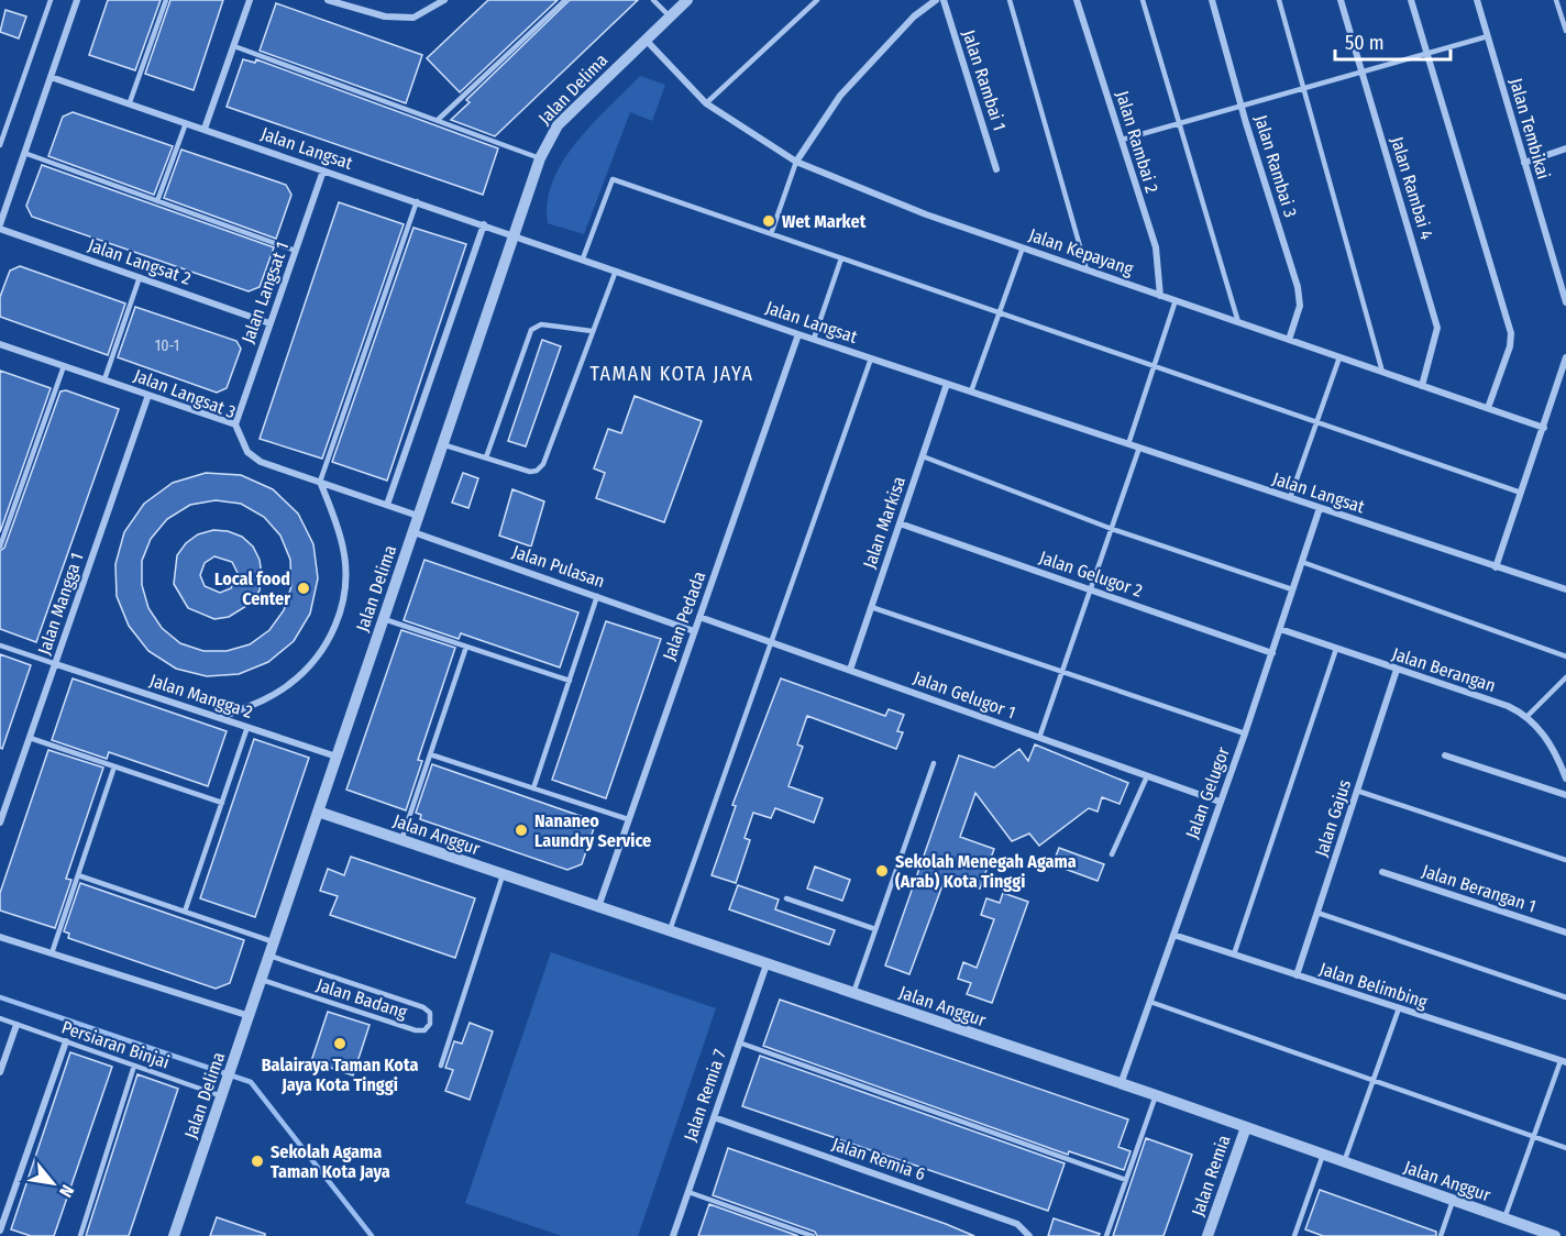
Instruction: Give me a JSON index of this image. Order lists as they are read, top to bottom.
{
  "streets": {
    "street": [
      "Jalan Rambai 1",
      "Jalan Delima",
      "Jalan Tembikai",
      "Jalan Rambai 2",
      "Jalan Langsat",
      "Jalan Rambai 3",
      "Jalan Rambai 4",
      "Jalan Kepayang",
      "Jalan Langsat 2",
      "Jalan Langsat 1",
      "Jalan Langsat 3",
      "Jalan Markisa",
      "Jalan Pulasan",
      "Jalan Gelugor 2",
      "Jalan Mangga 1",
      "Jalan Pedada",
      "Jalan Berangan",
      "Jalan Gelugor 1",
      "Jalan Mangga 2",
      "Jalan Gelugor",
      "Jalan Gajus",
      "Jalan Anggur",
      "Jalan Berangan 1",
      "Jalan Belimbing",
      "Jalan Remia 7",
      "Jalan Remia 6",
      "Jalan Remia"
    ],
    "lane": ["Jalan Badang", "Persiaran Binjai"]
  },
  "crossings": [
    ["Jalan Delima", "Jalan Langsat"],
    ["Jalan Delima", "Jalan Kepayang"],
    ["Jalan Delima", "Jalan Langsat 3"],
    ["Jalan Delima", "Jalan Pulasan"],
    ["Jalan Delima", "Jalan Mangga 2"],
    ["Jalan Delima", "Jalan Anggur"],
    ["Jalan Delima", "Jalan Badang"],
    ["Jalan Delima", "Persiaran Binjai"],
    ["Jalan Rambai 2", "Jalan Kepayang"],
    ["Jalan Langsat", "Jalan Langsat 1"],
    ["Jalan Langsat", "Jalan Markisa"],
    ["Jalan Langsat", "Jalan Pedada"],
    ["Jalan Langsat", "Jalan Gelugor"],
    ["Jalan Rambai 3", "Jalan Kepayang"],
    ["Jalan Rambai 4", "Jalan Kepayang"],
    ["Jalan Langsat 2", "Jalan Langsat 1"],
    ["Jalan Langsat 1", "Jalan Langsat 3"],
    ["Jalan Langsat 3", "Jalan Mangga 1"],
    ["Jalan Markisa", "Jalan Gelugor 2"],
    ["Jalan Markisa", "Jalan Gelugor 1"],
    ["Jalan Pulasan", "Jalan Pedada"],
    ["Jalan Gelugor 2", "Jalan Gelugor"],
    ["Jalan Mangga 1", "Jalan Mangga 2"],
    ["Jalan Pedada", "Jalan Gelugor 1"],
    ["Jalan Pedada", "Jalan Anggur"],
    ["Jalan Berangan", "Jalan Gelugor"],
    ["Jalan Berangan", "Jalan Gajus"],
    ["Jalan Gelugor 1", "Jalan Gelugor"],
    ["Jalan Gelugor", "Jalan Anggur"],
    ["Jalan Gelugor", "Jalan Belimbing"],
    ["Jalan Gajus", "Jalan Belimbing"],
    ["Jalan Anggur", "Jalan Remia 7"],
    ["Jalan Anggur", "Jalan Remia"],
    ["Jalan Remia 7", "Jalan Remia 6"]
  ],
  "districts": ["TAMAN KOTA JAYA"],
  "places": [
    "Wet Market",
    "Local food Center",
    "Nananeo Laundry Service",
    "Sekolah Menegah Agama (Arab) Kota Tinggi",
    "Balairaya Taman Kota Jaya Kota Tinggi",
    "Sekolah Agama Taman Kota Jaya"
  ],
  "house_numbers": ["10-1"],
  "scale_bar": "50 m",
  "north": "bottom right"
}
